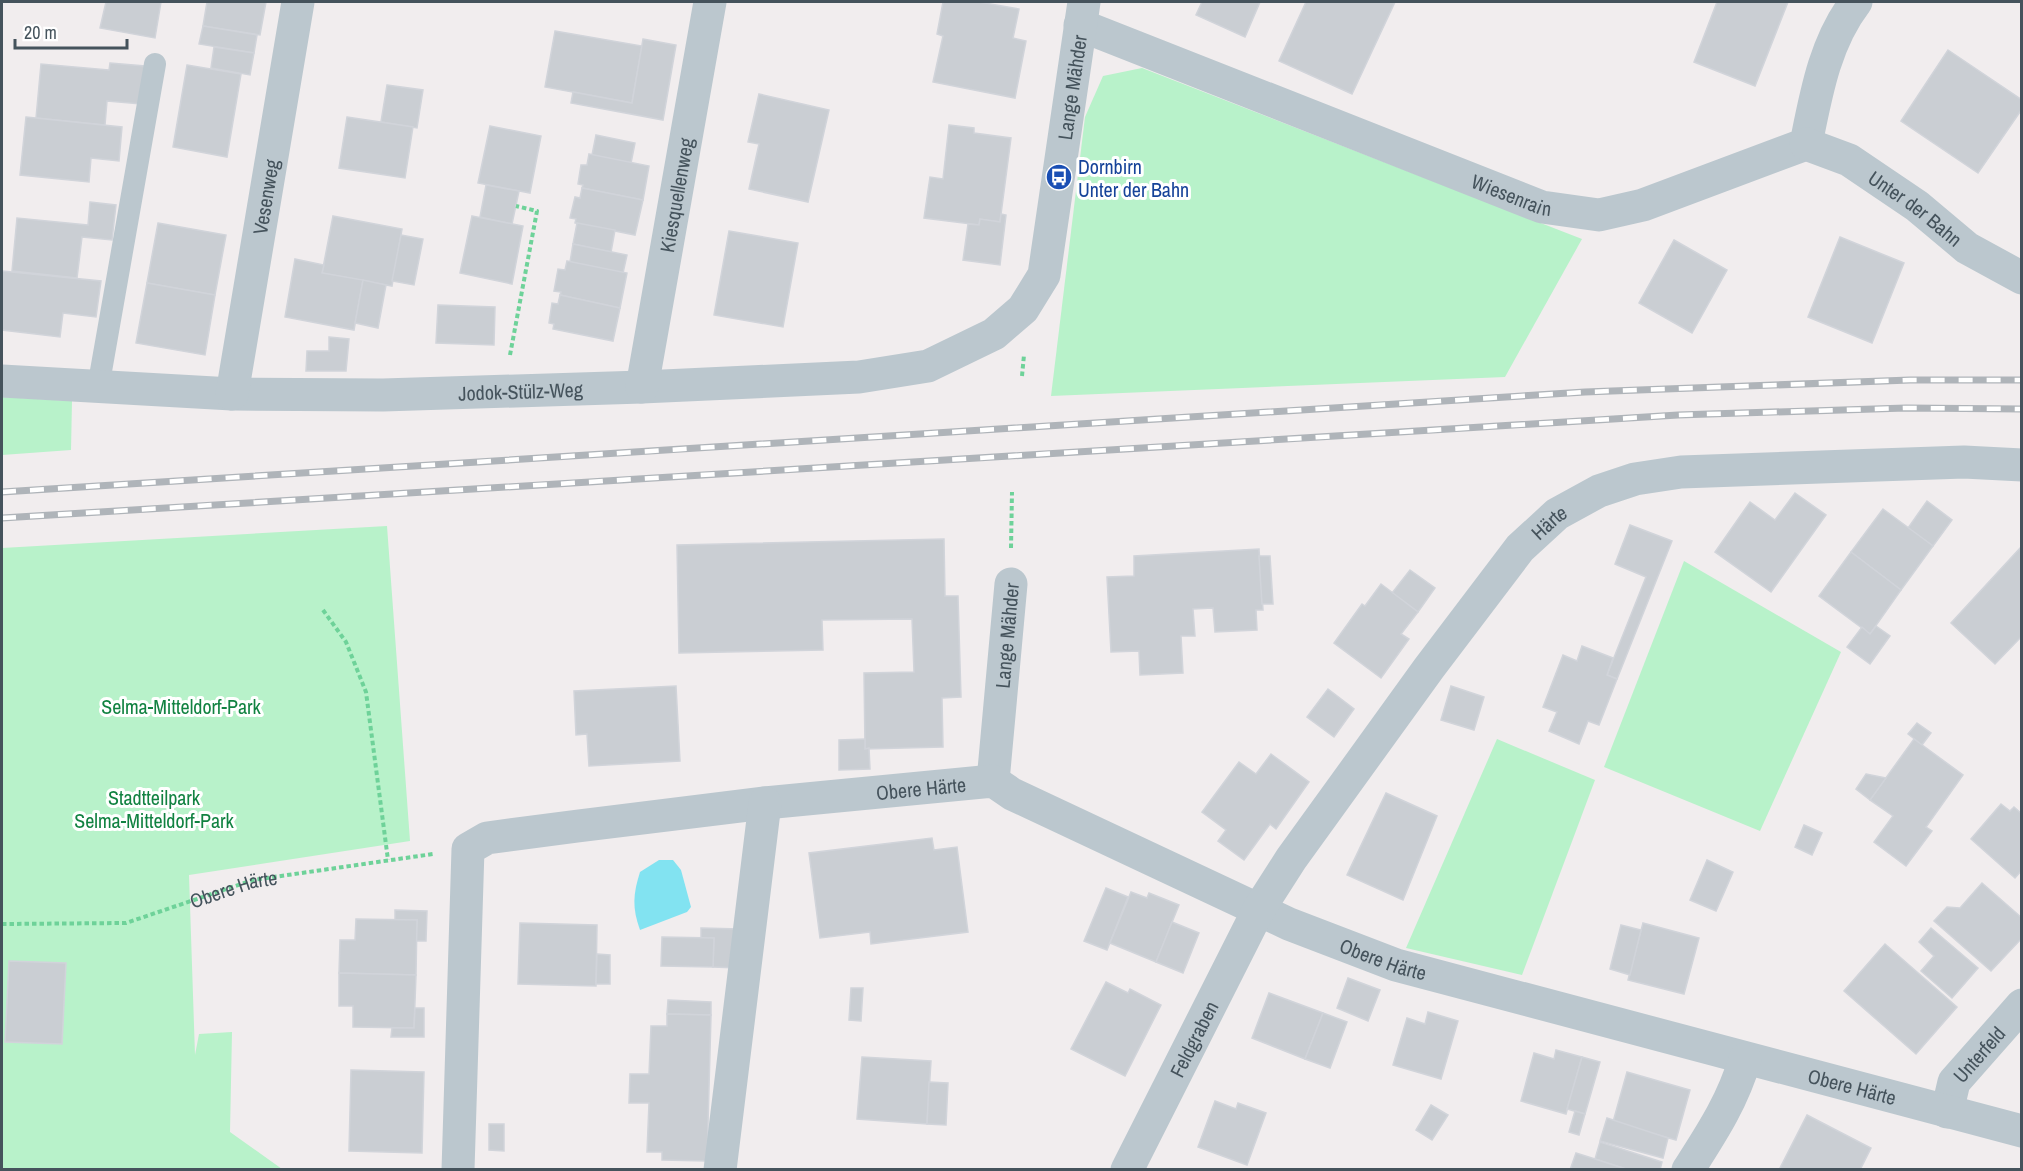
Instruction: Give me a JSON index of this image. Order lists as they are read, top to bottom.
{
  "streets": {
    "street": [
      "Lange Mähder",
      "Wiesenrain",
      "Kiesquellenweg",
      "Vesenweg",
      "Unter der Bahn",
      "Jodok-Stülz-Weg",
      "Härte",
      "Obere Härte",
      "Feldgraben",
      "Unterfeld"
    ]
  },
  "crossings": [
    ["Lange Mähder", "Wiesenrain"],
    ["Lange Mähder", "Jodok-Stülz-Weg"],
    ["Lange Mähder", "Obere Härte"],
    ["Wiesenrain", "Unter der Bahn"],
    ["Kiesquellenweg", "Jodok-Stülz-Weg"],
    ["Vesenweg", "Jodok-Stülz-Weg"],
    ["Härte", "Obere Härte"],
    ["Härte", "Feldgraben"],
    ["Obere Härte", "Feldgraben"],
    ["Obere Härte", "Unterfeld"]
  ],
  "parks": ["Selma-Mitteldorf-Park", "Stadtteilpark Selma-Mitteldorf-Park"],
  "places": {
    "bus stop": ["Dornbirn Unter der Bahn"]
  },
  "scale_bar": "20 m"
}
